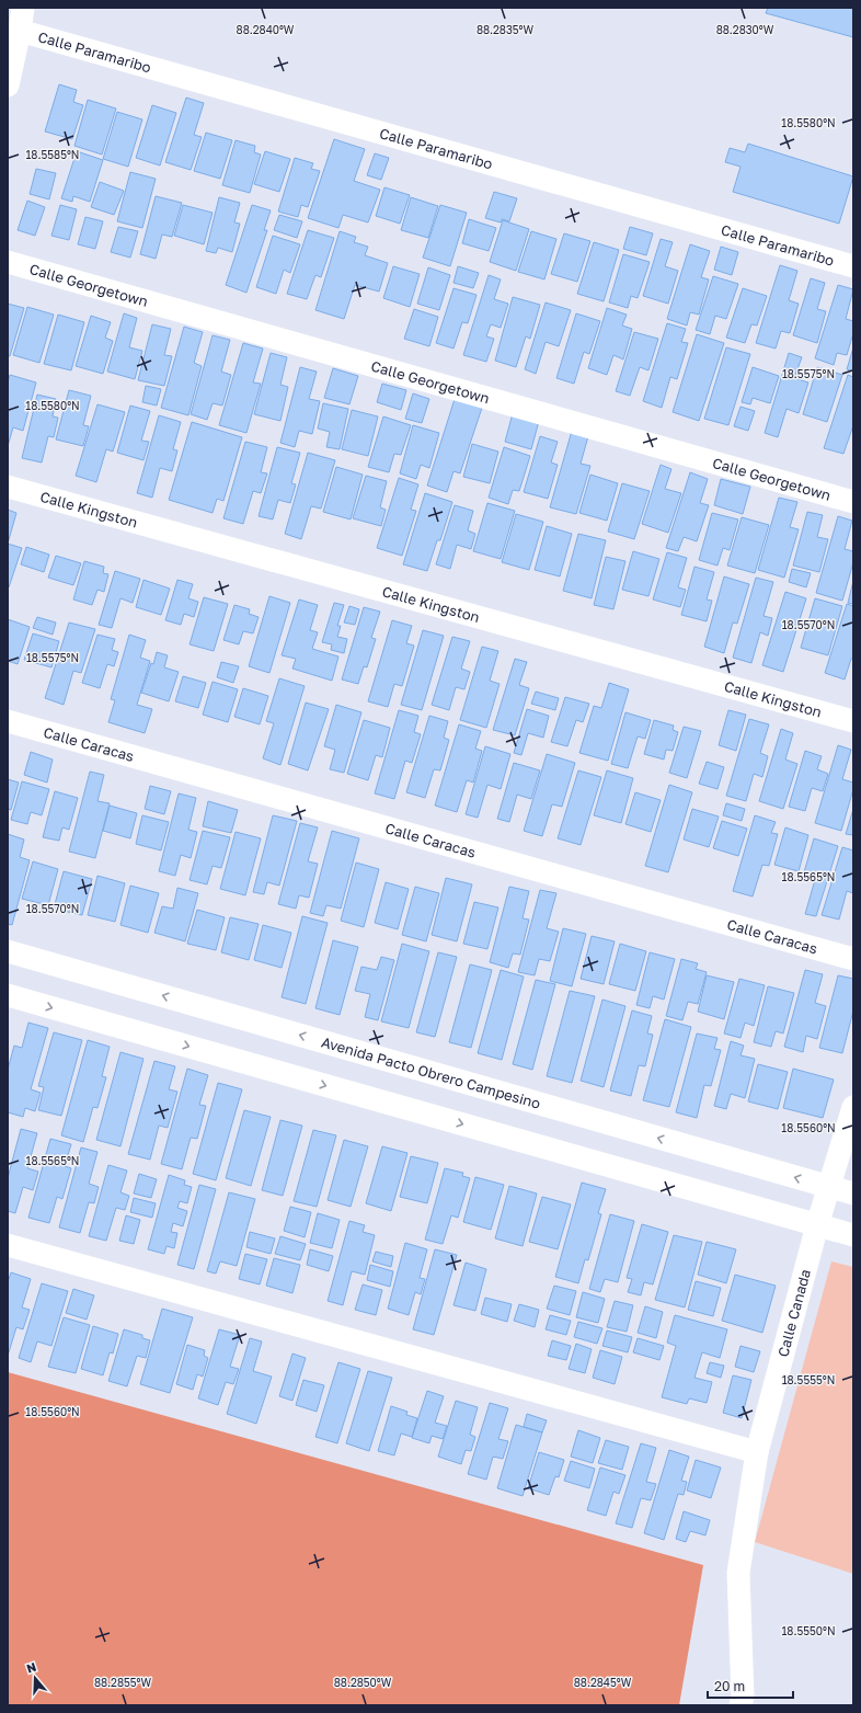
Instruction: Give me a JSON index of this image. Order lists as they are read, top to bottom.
{
  "streets": {
    "street": [
      "Calle Paramaribo",
      "Calle Georgetown",
      "Calle Kingston",
      "Calle Caracas",
      "Avenida Pacto Obrero Campesino",
      "Calle Canada"
    ]
  },
  "crossings": [
    ["Avenida Pacto Obrero Campesino", "Calle Canada"]
  ],
  "scale_bar": "20 m",
  "north": "top",
  "coordinates": [
    "88.2840°W",
    "88.2830°W",
    "88.2835°W",
    "18.5580°N",
    "18.5585°N",
    "18.5575°N",
    "18.5570°N",
    "18.5565°N",
    "18.5560°N",
    "18.5555°N",
    "18.5550°N",
    "88.2855°W",
    "88.2850°W",
    "88.2845°W"
  ]
}
